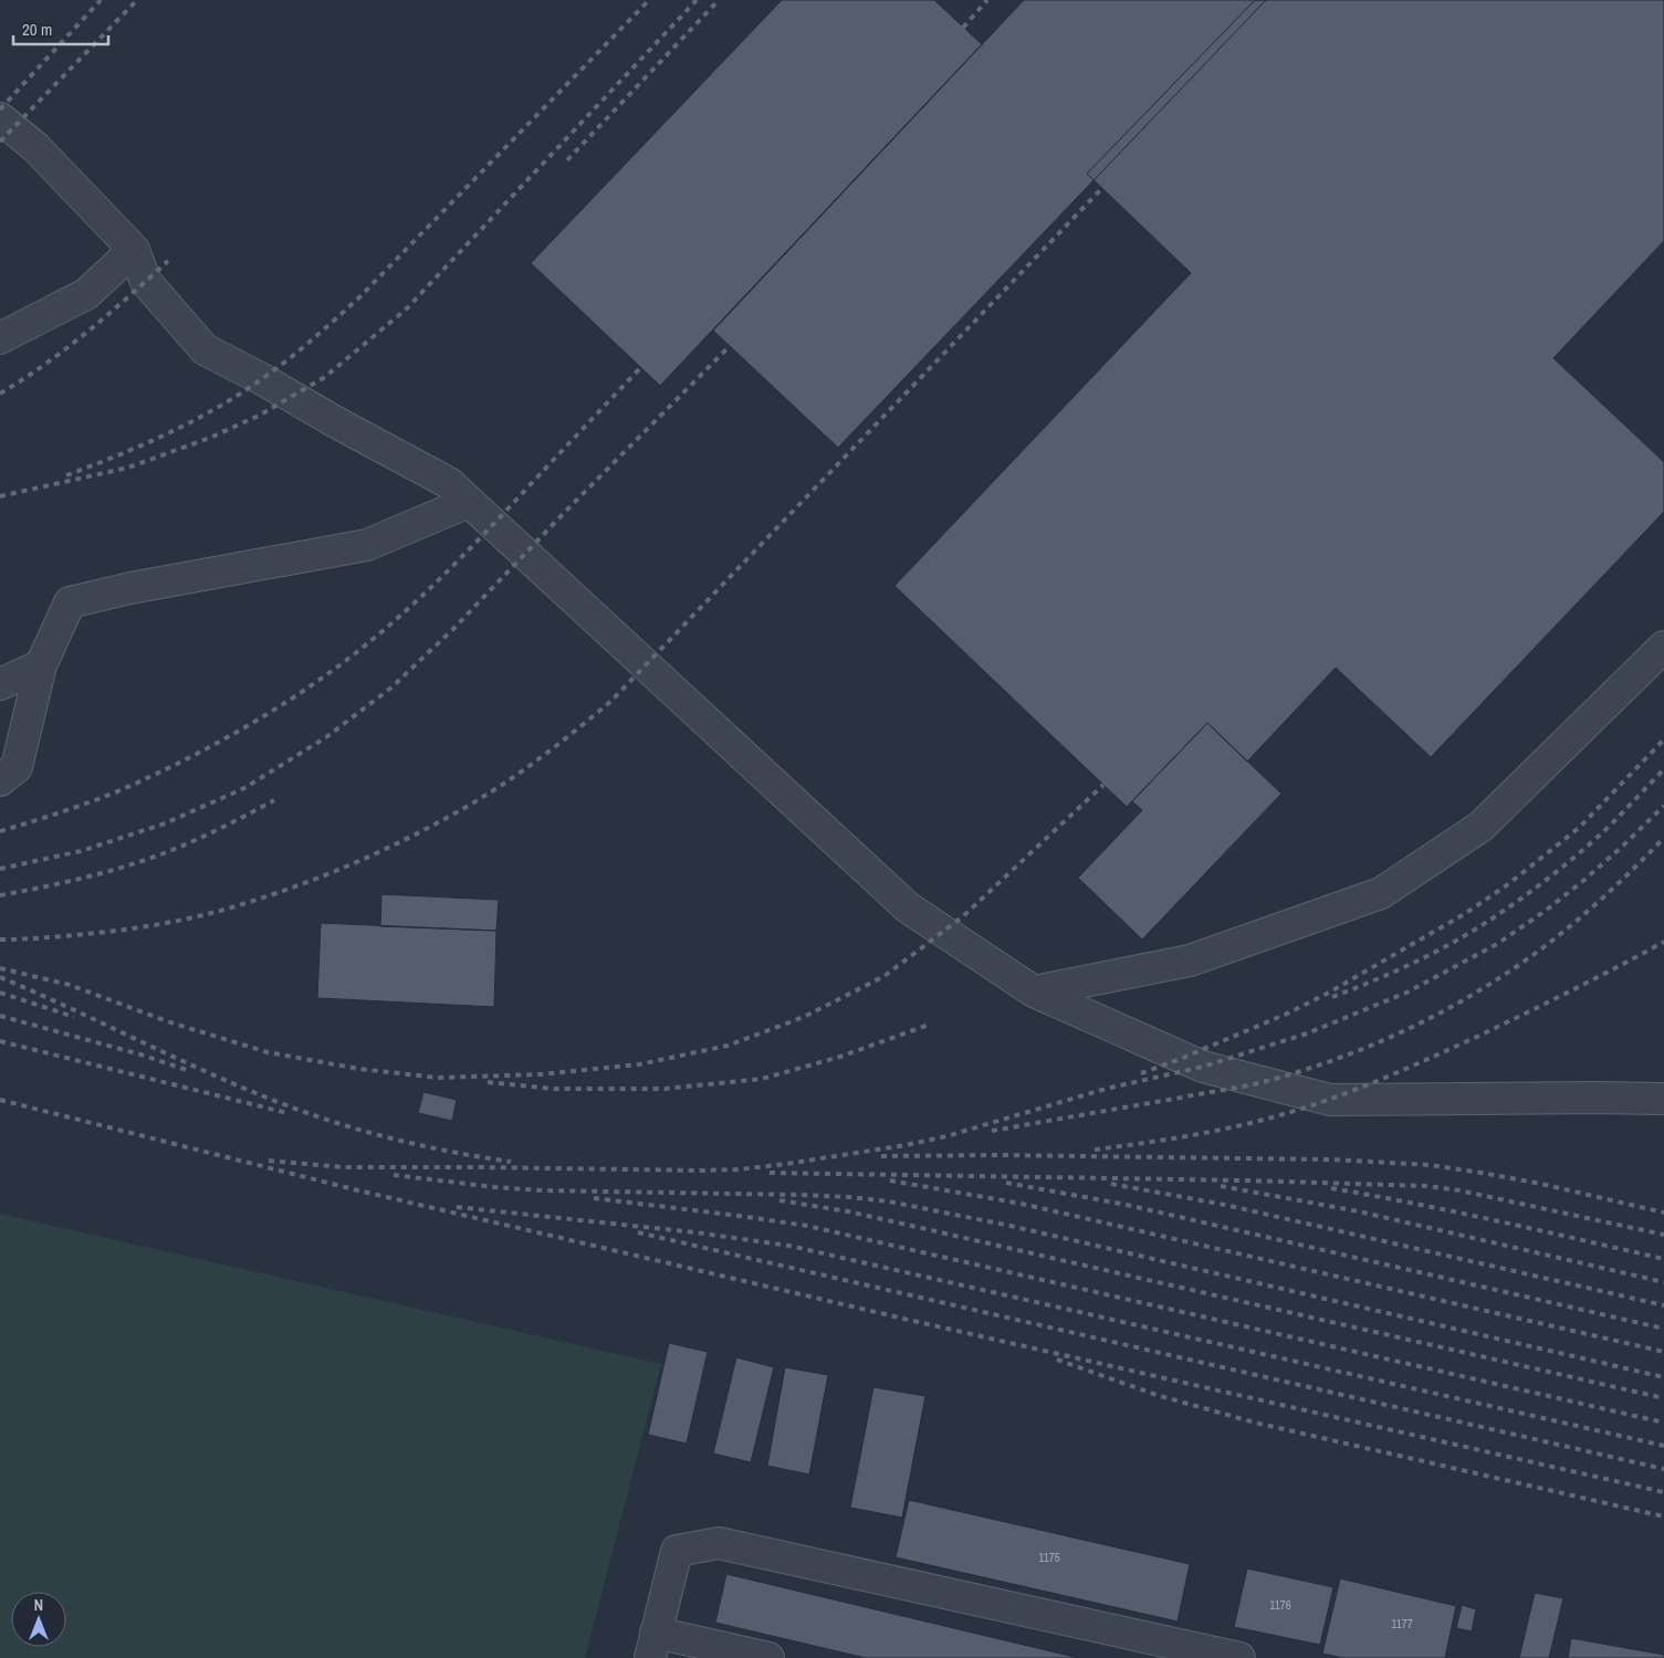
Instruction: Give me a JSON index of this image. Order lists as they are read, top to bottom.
{
  "house_numbers": ["1175", "1176", "1177"],
  "scale_bar": "20 m",
  "north": "top"
}
